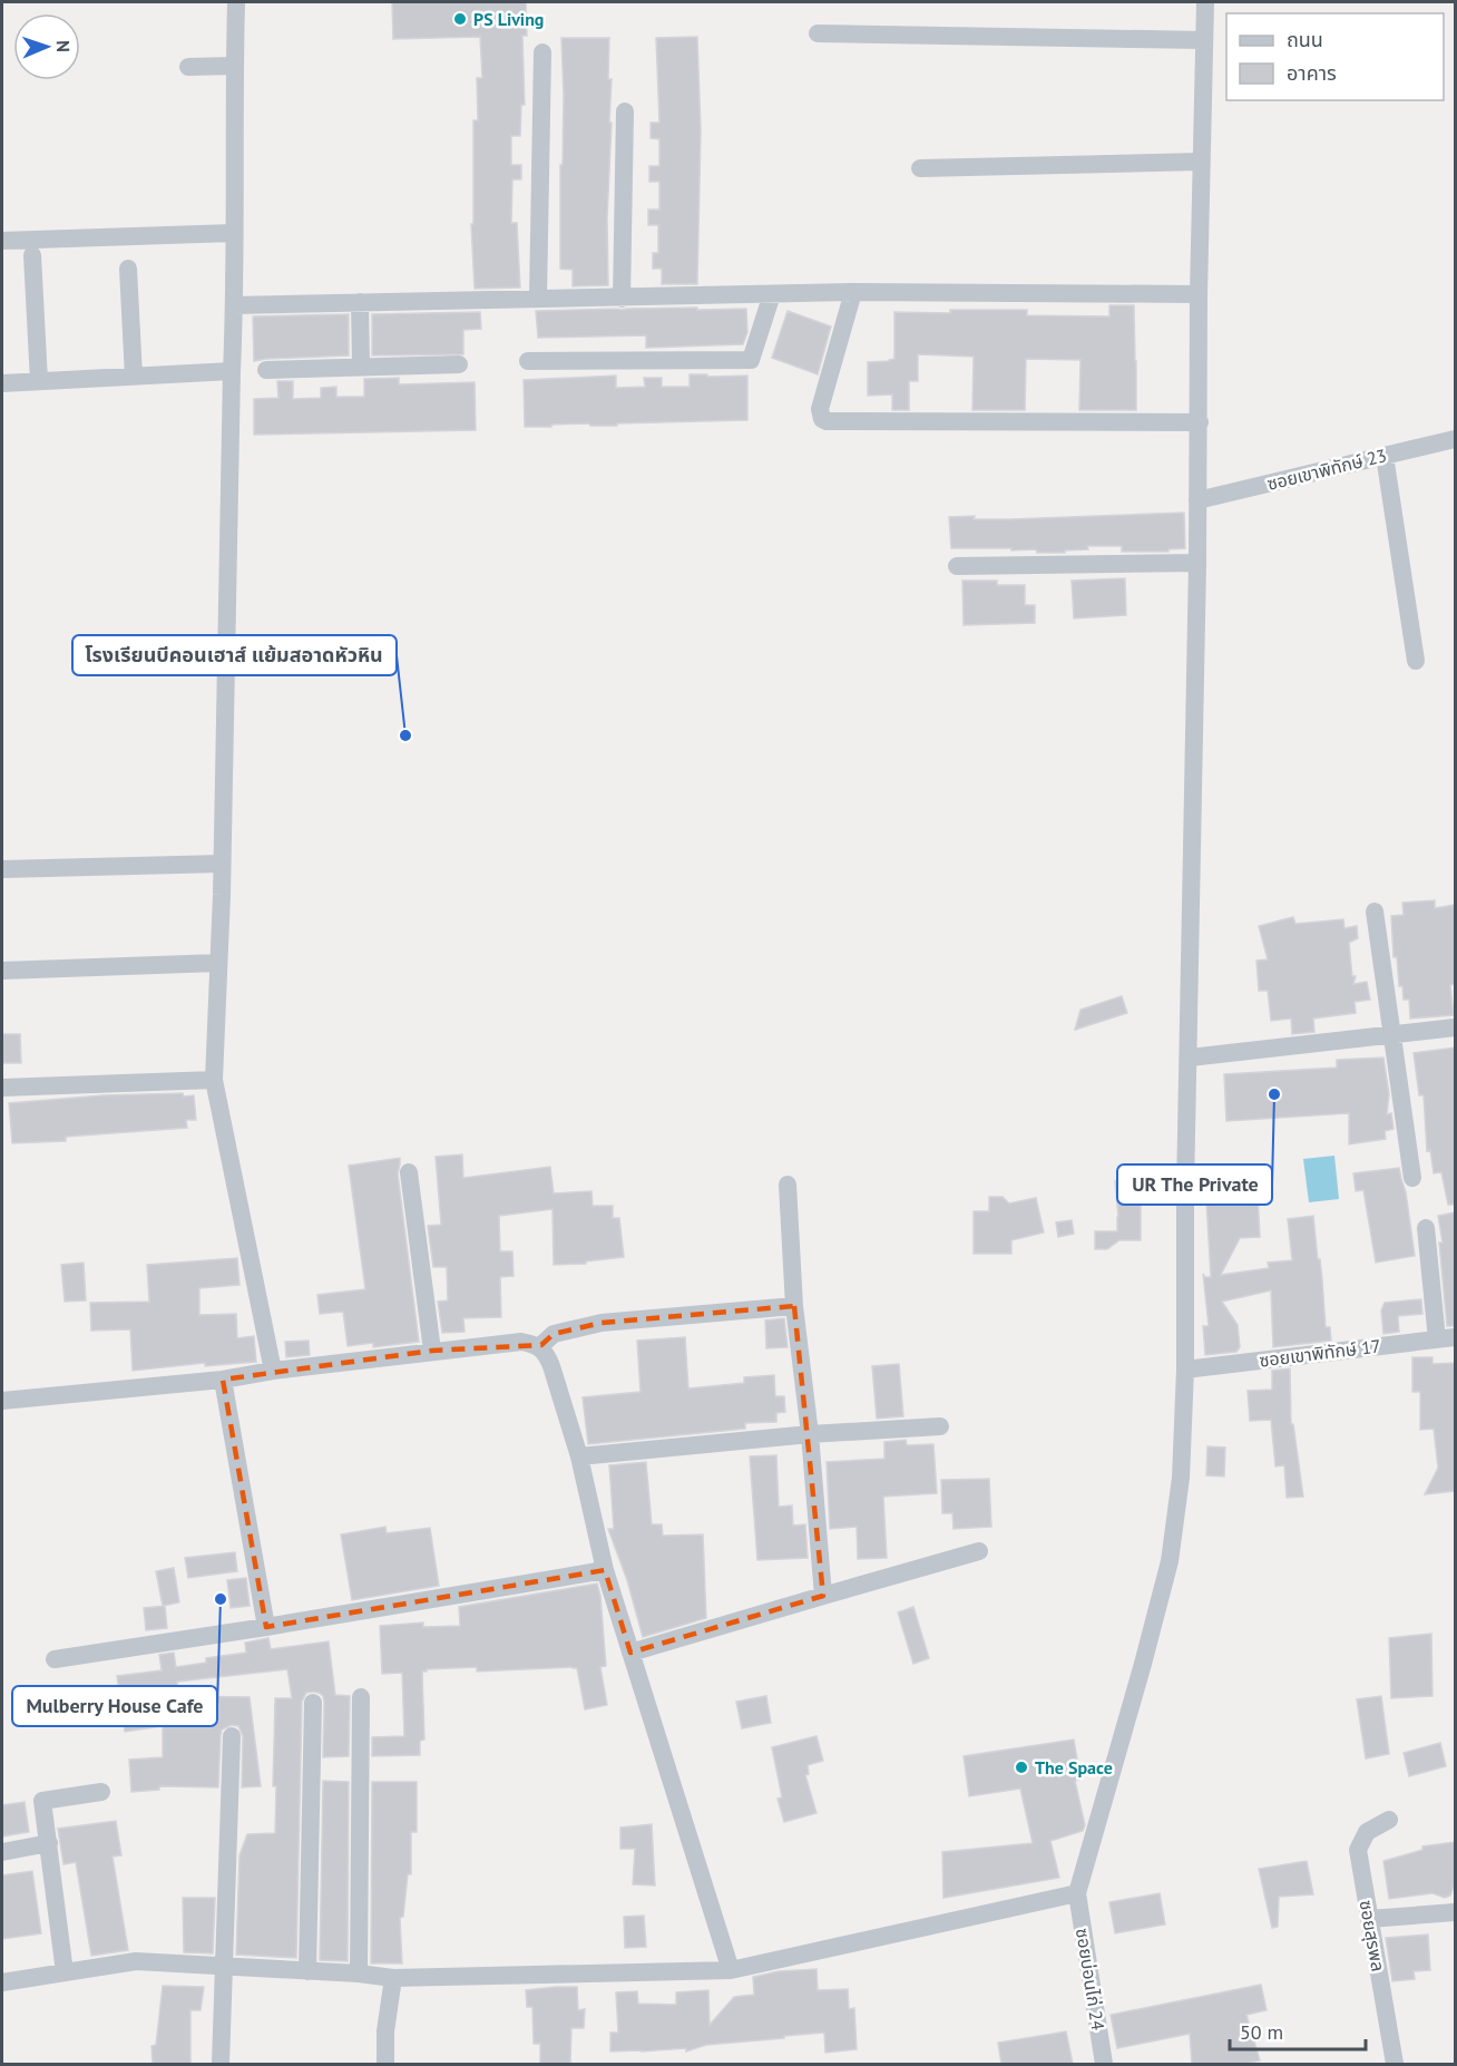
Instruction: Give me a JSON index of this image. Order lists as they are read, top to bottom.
{
  "streets": {
    "street": [
      "ซอยเขาพิทักษ์ 23",
      "ซอยเขาพิทักษ์ 17",
      "ซอยสุรพล",
      "ซอยบ่อนไก่ 24"
    ]
  },
  "places": [
    "PS Living",
    "โรงเรียนบีคอนเฮาส์ แย้มสอาดหัวหิน",
    "UR The Private",
    "Mulberry House Cafe",
    "The Space"
  ],
  "legend": ["ถนน", "อาคาร"],
  "scale_bar": "50 m",
  "north": "right"
}
